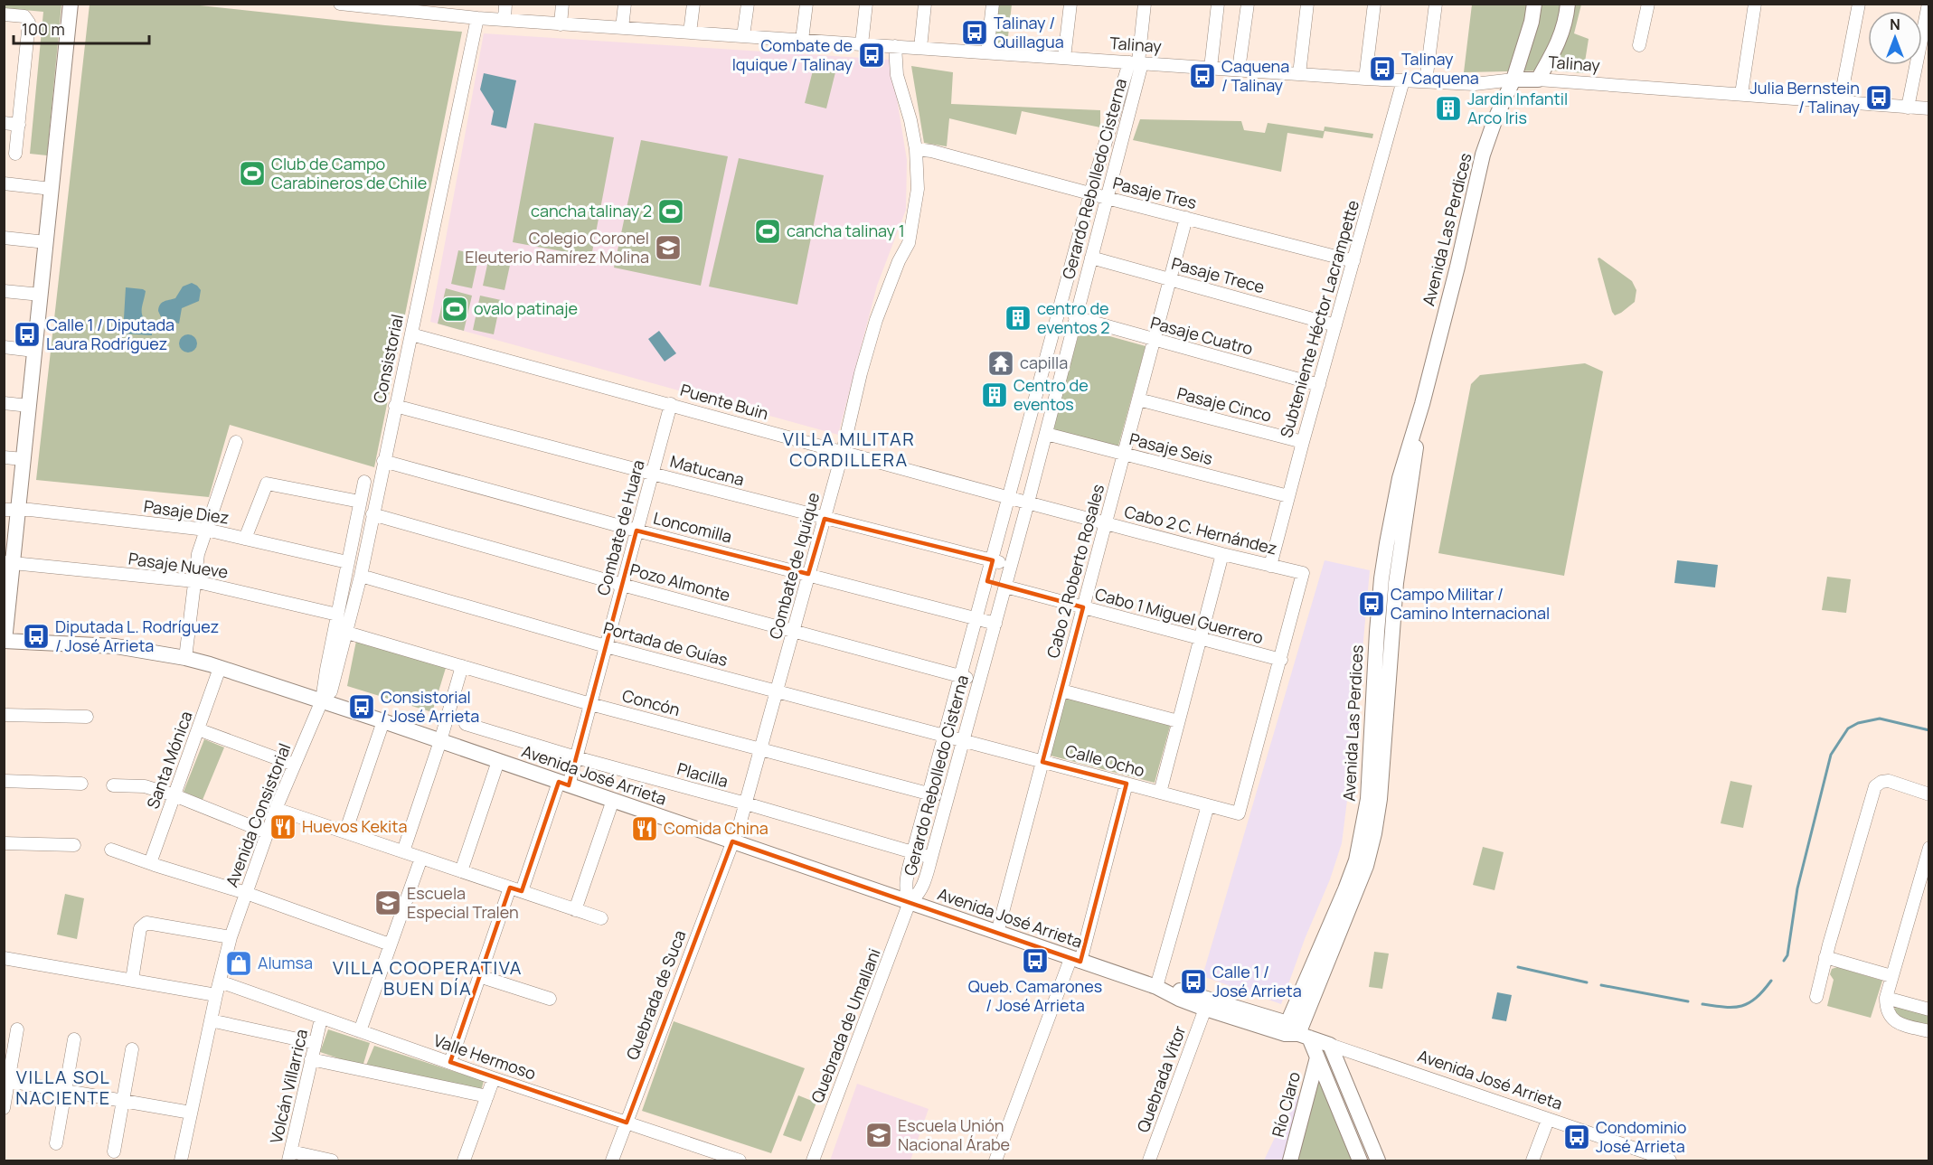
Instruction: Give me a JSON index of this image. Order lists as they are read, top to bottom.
{
  "streets": {
    "main road": [
      "Talinay",
      "Avenida Las Perdices",
      "Avenida José Arrieta",
      "Río Claro"
    ],
    "street": [
      "Gerardo Rebolledo Cisterna",
      "Pasaje Tres",
      "Pasaje Trece",
      "Subteniente Héctor Lacrampette",
      "Pasaje Cuatro",
      "Consistorial",
      "Puente Buin",
      "Pasaje Cinco",
      "Pasaje Seis",
      "Matucana",
      "Pasaje Diez",
      "Combate de Huara",
      "Loncomilla",
      "Cabo 2 C. Hernández",
      "Pasaje Nueve",
      "Combate de Iquique",
      "Cabo 2 Roberto Rosales",
      "Pozo Almonte",
      "Cabo 1 Miguel Guerrero",
      "Portada de Guías",
      "Concón",
      "Santa Mónica",
      "Calle Ocho",
      "Placilla",
      "Avenida Consistorial",
      "Quebrada de Suca",
      "Quebrada de Umallani",
      "Valle Hermoso",
      "Quebrada Vitor",
      "Volcán Villarrica"
    ]
  },
  "crossings": [
    ["Talinay", "Gerardo Rebolledo Cisterna"],
    ["Talinay", "Avenida Las Perdices"],
    ["Talinay", "Subteniente Héctor Lacrampette"],
    ["Talinay", "Consistorial"],
    ["Talinay", "Combate de Iquique"],
    ["Gerardo Rebolledo Cisterna", "Pasaje Tres"],
    ["Gerardo Rebolledo Cisterna", "Pasaje Trece"],
    ["Gerardo Rebolledo Cisterna", "Pasaje Cuatro"],
    ["Gerardo Rebolledo Cisterna", "Puente Buin"],
    ["Gerardo Rebolledo Cisterna", "Pasaje Seis"],
    ["Gerardo Rebolledo Cisterna", "Matucana"],
    ["Gerardo Rebolledo Cisterna", "Loncomilla"],
    ["Gerardo Rebolledo Cisterna", "Cabo 2 C. Hernández"],
    ["Gerardo Rebolledo Cisterna", "Pozo Almonte"],
    ["Gerardo Rebolledo Cisterna", "Cabo 1 Miguel Guerrero"],
    ["Gerardo Rebolledo Cisterna", "Portada de Guías"],
    ["Gerardo Rebolledo Cisterna", "Concón"],
    ["Gerardo Rebolledo Cisterna", "Calle Ocho"],
    ["Gerardo Rebolledo Cisterna", "Avenida José Arrieta"],
    ["Gerardo Rebolledo Cisterna", "Placilla"],
    ["Gerardo Rebolledo Cisterna", "Quebrada de Umallani"],
    ["Pasaje Tres", "Subteniente Héctor Lacrampette"],
    ["Pasaje Tres", "Combate de Iquique"],
    ["Pasaje Tres", "Cabo 2 Roberto Rosales"],
    ["Avenida Las Perdices", "Avenida José Arrieta"],
    ["Pasaje Trece", "Subteniente Héctor Lacrampette"],
    ["Pasaje Trece", "Cabo 2 Roberto Rosales"],
    ["Subteniente Héctor Lacrampette", "Pasaje Cuatro"],
    ["Subteniente Héctor Lacrampette", "Pasaje Cinco"],
    ["Subteniente Héctor Lacrampette", "Pasaje Seis"],
    ["Subteniente Héctor Lacrampette", "Cabo 2 C. Hernández"],
    ["Pasaje Cuatro", "Cabo 2 Roberto Rosales"],
    ["Consistorial", "Puente Buin"],
    ["Consistorial", "Matucana"],
    ["Consistorial", "Loncomilla"],
    ["Consistorial", "Pozo Almonte"],
    ["Consistorial", "Portada de Guías"],
    ["Consistorial", "Concón"],
    ["Consistorial", "Avenida José Arrieta"],
    ["Consistorial", "Avenida Consistorial"],
    ["Puente Buin", "Combate de Huara"],
    ["Puente Buin", "Cabo 2 C. Hernández"],
    ["Puente Buin", "Combate de Iquique"],
    ["Pasaje Cinco", "Cabo 2 Roberto Rosales"],
    ["Pasaje Seis", "Cabo 2 Roberto Rosales"],
    ["Matucana", "Combate de Huara"],
    ["Matucana", "Combate de Iquique"],
    ["Pasaje Diez", "Avenida Consistorial"],
    ["Combate de Huara", "Loncomilla"],
    ["Combate de Huara", "Pozo Almonte"],
    ["Combate de Huara", "Portada de Guías"],
    ["Combate de Huara", "Concón"],
    ["Combate de Huara", "Avenida José Arrieta"],
    ["Combate de Huara", "Placilla"],
    ["Combate de Huara", "Valle Hermoso"],
    ["Loncomilla", "Combate de Iquique"],
    ["Cabo 2 C. Hernández", "Cabo 2 Roberto Rosales"],
    ["Cabo 2 C. Hernández", "Cabo 1 Miguel Guerrero"],
    ["Cabo 2 C. Hernández", "Calle Ocho"],
    ["Pasaje Nueve", "Avenida Consistorial"],
    ["Combate de Iquique", "Pozo Almonte"],
    ["Combate de Iquique", "Portada de Guías"],
    ["Combate de Iquique", "Concón"],
    ["Combate de Iquique", "Avenida José Arrieta"],
    ["Combate de Iquique", "Placilla"],
    ["Combate de Iquique", "Quebrada de Suca"],
    ["Cabo 2 Roberto Rosales", "Cabo 1 Miguel Guerrero"],
    ["Cabo 2 Roberto Rosales", "Calle Ocho"],
    ["Cabo 2 Roberto Rosales", "Avenida José Arrieta"],
    ["Cabo 1 Miguel Guerrero", "Calle Ocho"],
    ["Portada de Guías", "Calle Ocho"],
    ["Santa Mónica", "Avenida José Arrieta"],
    ["Avenida José Arrieta", "Avenida Consistorial"],
    ["Avenida José Arrieta", "Quebrada de Suca"],
    ["Avenida José Arrieta", "Quebrada de Umallani"],
    ["Avenida José Arrieta", "Quebrada Vitor"],
    ["Avenida Consistorial", "Valle Hermoso"],
    ["Quebrada de Suca", "Valle Hermoso"],
    ["Valle Hermoso", "Volcán Villarrica"]
  ],
  "districts": ["VILLA MILITAR CORDILLERA", "VILLA COOPERATIVA BUEN DÍA", "VILLA SOL NACIENTE"],
  "places": {
    "bus stop": [
      "Talinay / Quillagua",
      "Combate de Iquique / Talinay",
      "Talinay / Caquena",
      "Caquena / Talinay",
      "Julia Bernstein / Talinay",
      "Calle 1 / Diputada Laura Rodríguez",
      "Campo Militar / Camino Internacional",
      "Diputada L. Rodríguez / José Arrieta",
      "Consistorial / José Arrieta",
      "Queb. Camarones / José Arrieta",
      "Calle 1 / José Arrieta",
      "Condominio José Arrieta"
    ],
    "building": ["Jardin Infantil Arco Iris", "centro de eventos 2", "Centro de eventos"],
    "sports": [
      "Club de Campo Carabineros de Chile",
      "cancha talinay 2",
      "cancha talinay 1",
      "ovalo patinaje"
    ],
    "school or university": ["Colegio Coronel Eleuterio Ramírez Molina", "Escuela Especial Tralen", "Escuela Unión Nacional Árabe"],
    "temple": ["capilla"],
    "restaurant": ["Huevos Kekita", "Comida China"],
    "shop": ["Alumsa"]
  },
  "scale_bar": "100 m",
  "north": "top"
}
